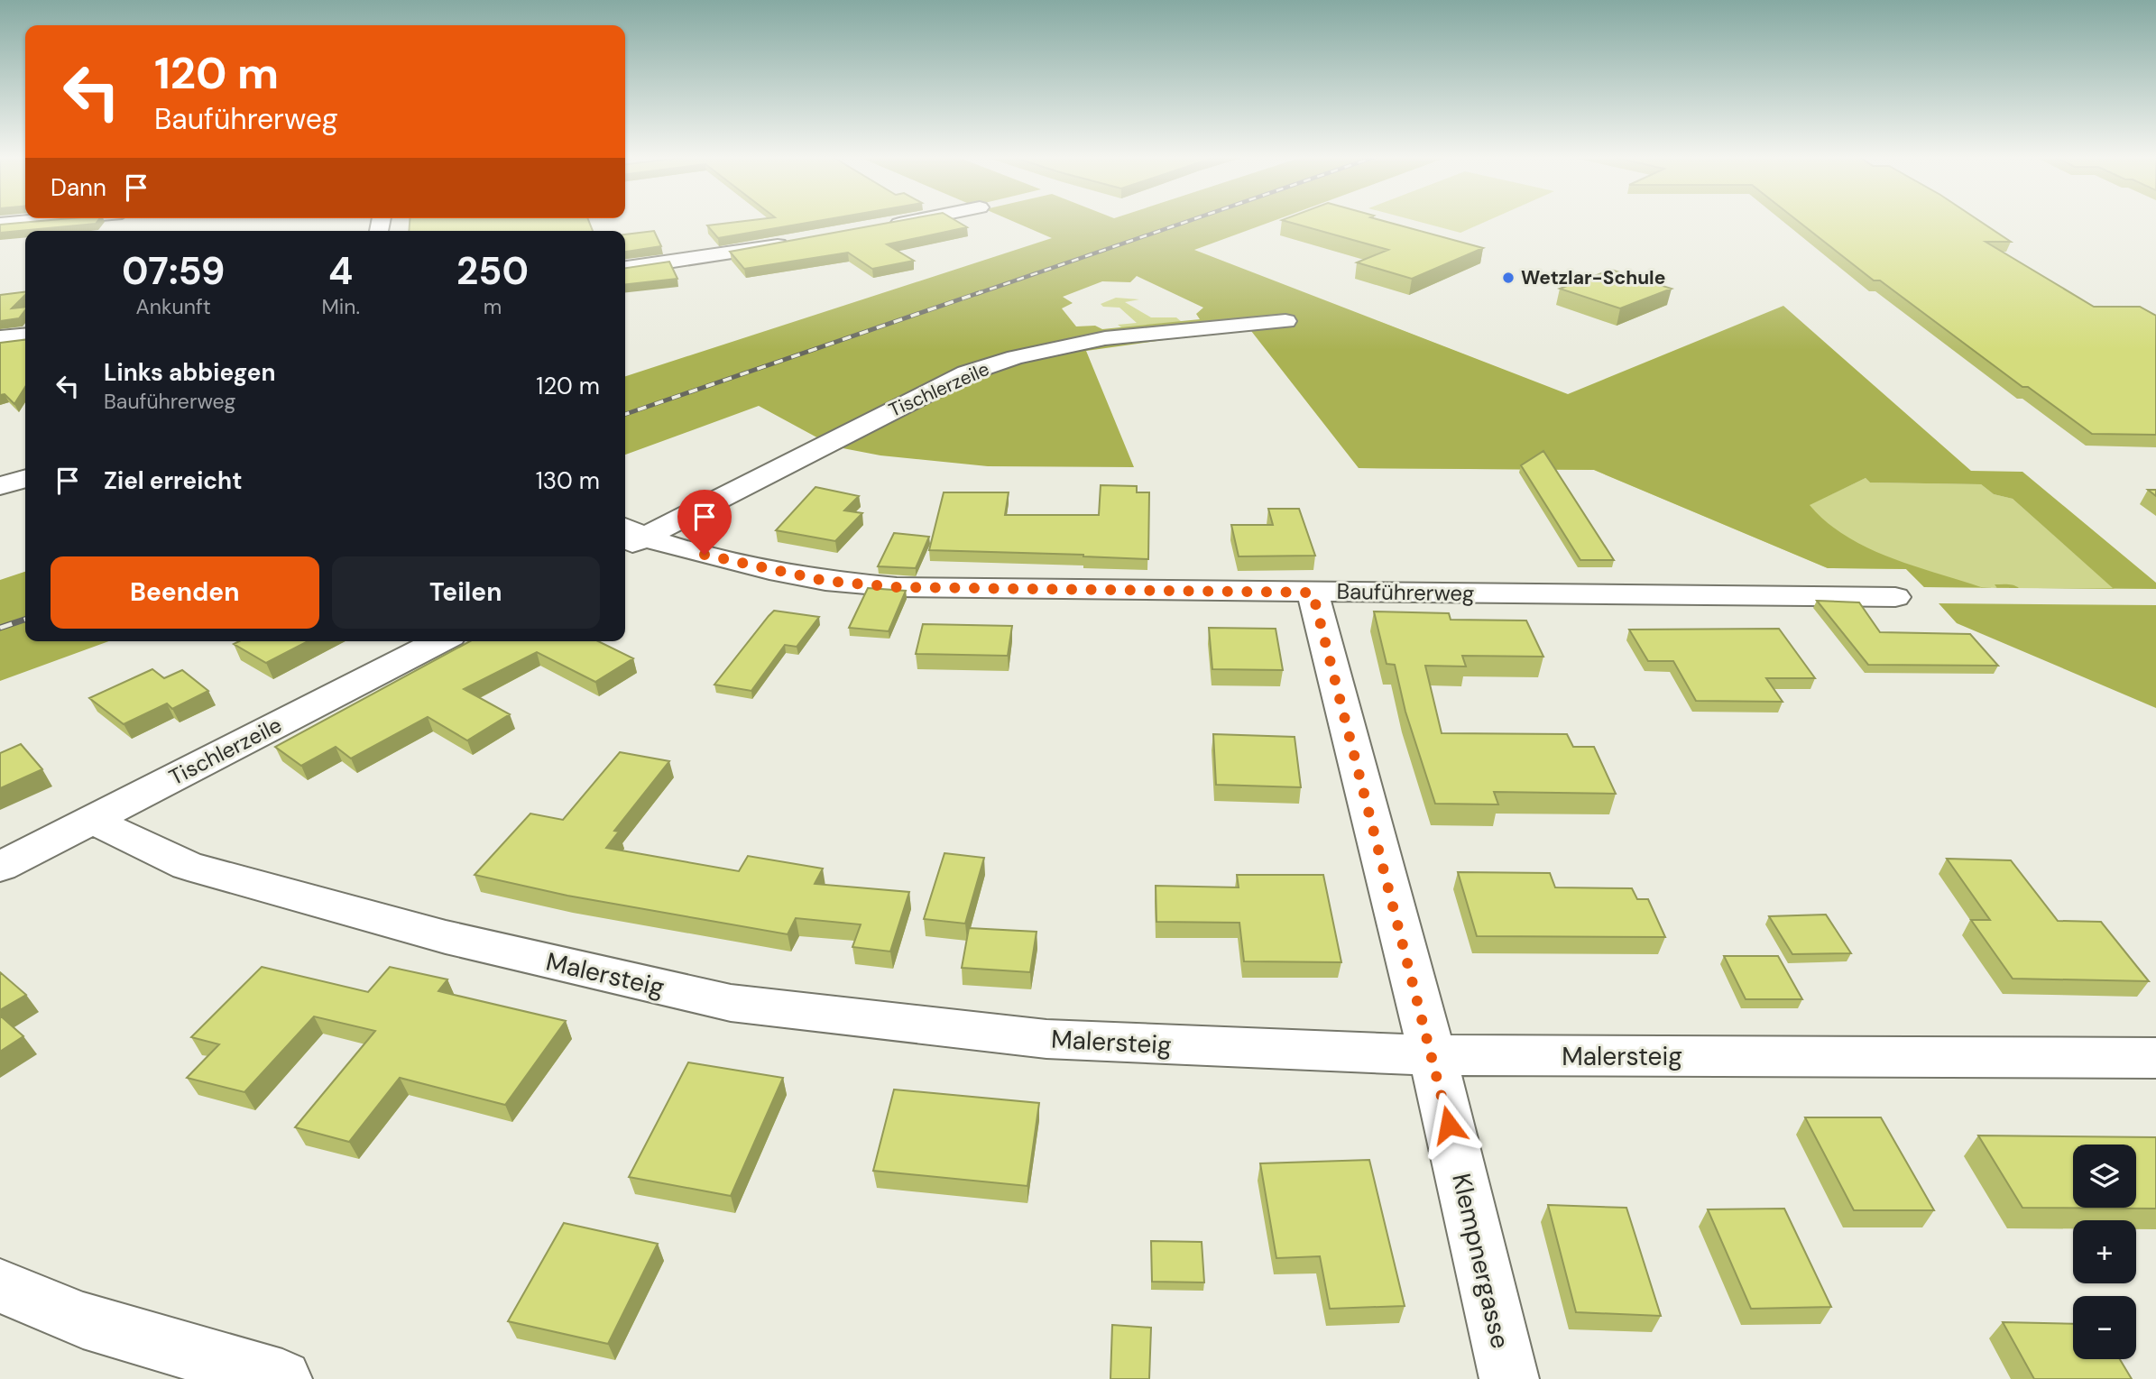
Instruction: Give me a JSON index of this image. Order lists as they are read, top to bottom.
{
  "streets": {
    "street": [
      "Tischlerzeile",
      "Bauführerweg",
      "Malersteig",
      "Klempnergasse"
    ]
  },
  "crossings": [
    ["Tischlerzeile", "Bauführerweg"],
    ["Tischlerzeile", "Malersteig"],
    ["Bauführerweg", "Klempnergasse"],
    ["Malersteig", "Klempnergasse"]
  ],
  "places": ["Wetzlar-Schule"],
  "page": {
    "turn": ["120 m", "Bauführerweg"],
    "then": "Dann",
    "eta": [
      "07:59",
      "Ankunft",
      "4",
      "Min.",
      "250",
      "m"
    ],
    "list": [
      {
        "name": "Links abbiegen",
        "note": "Bauführerweg",
        "value": "120 m"
      },
      {
        "name": "Ziel erreicht",
        "value": "130 m"
      }
    ],
    "buttons": ["Beenden", "Teilen"],
    "map_buttons": ["+", "−"]
  }
}
